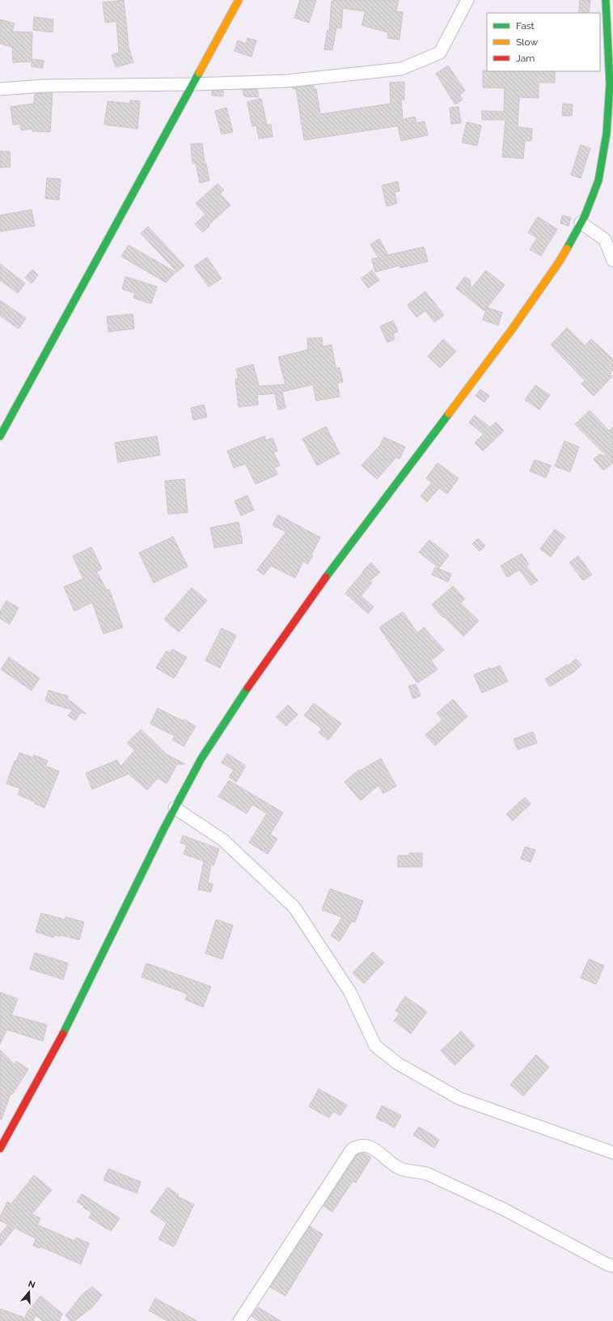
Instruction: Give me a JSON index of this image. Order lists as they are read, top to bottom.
{
  "legend": ["Fast", "Slow", "Jam"],
  "north": "top"
}
